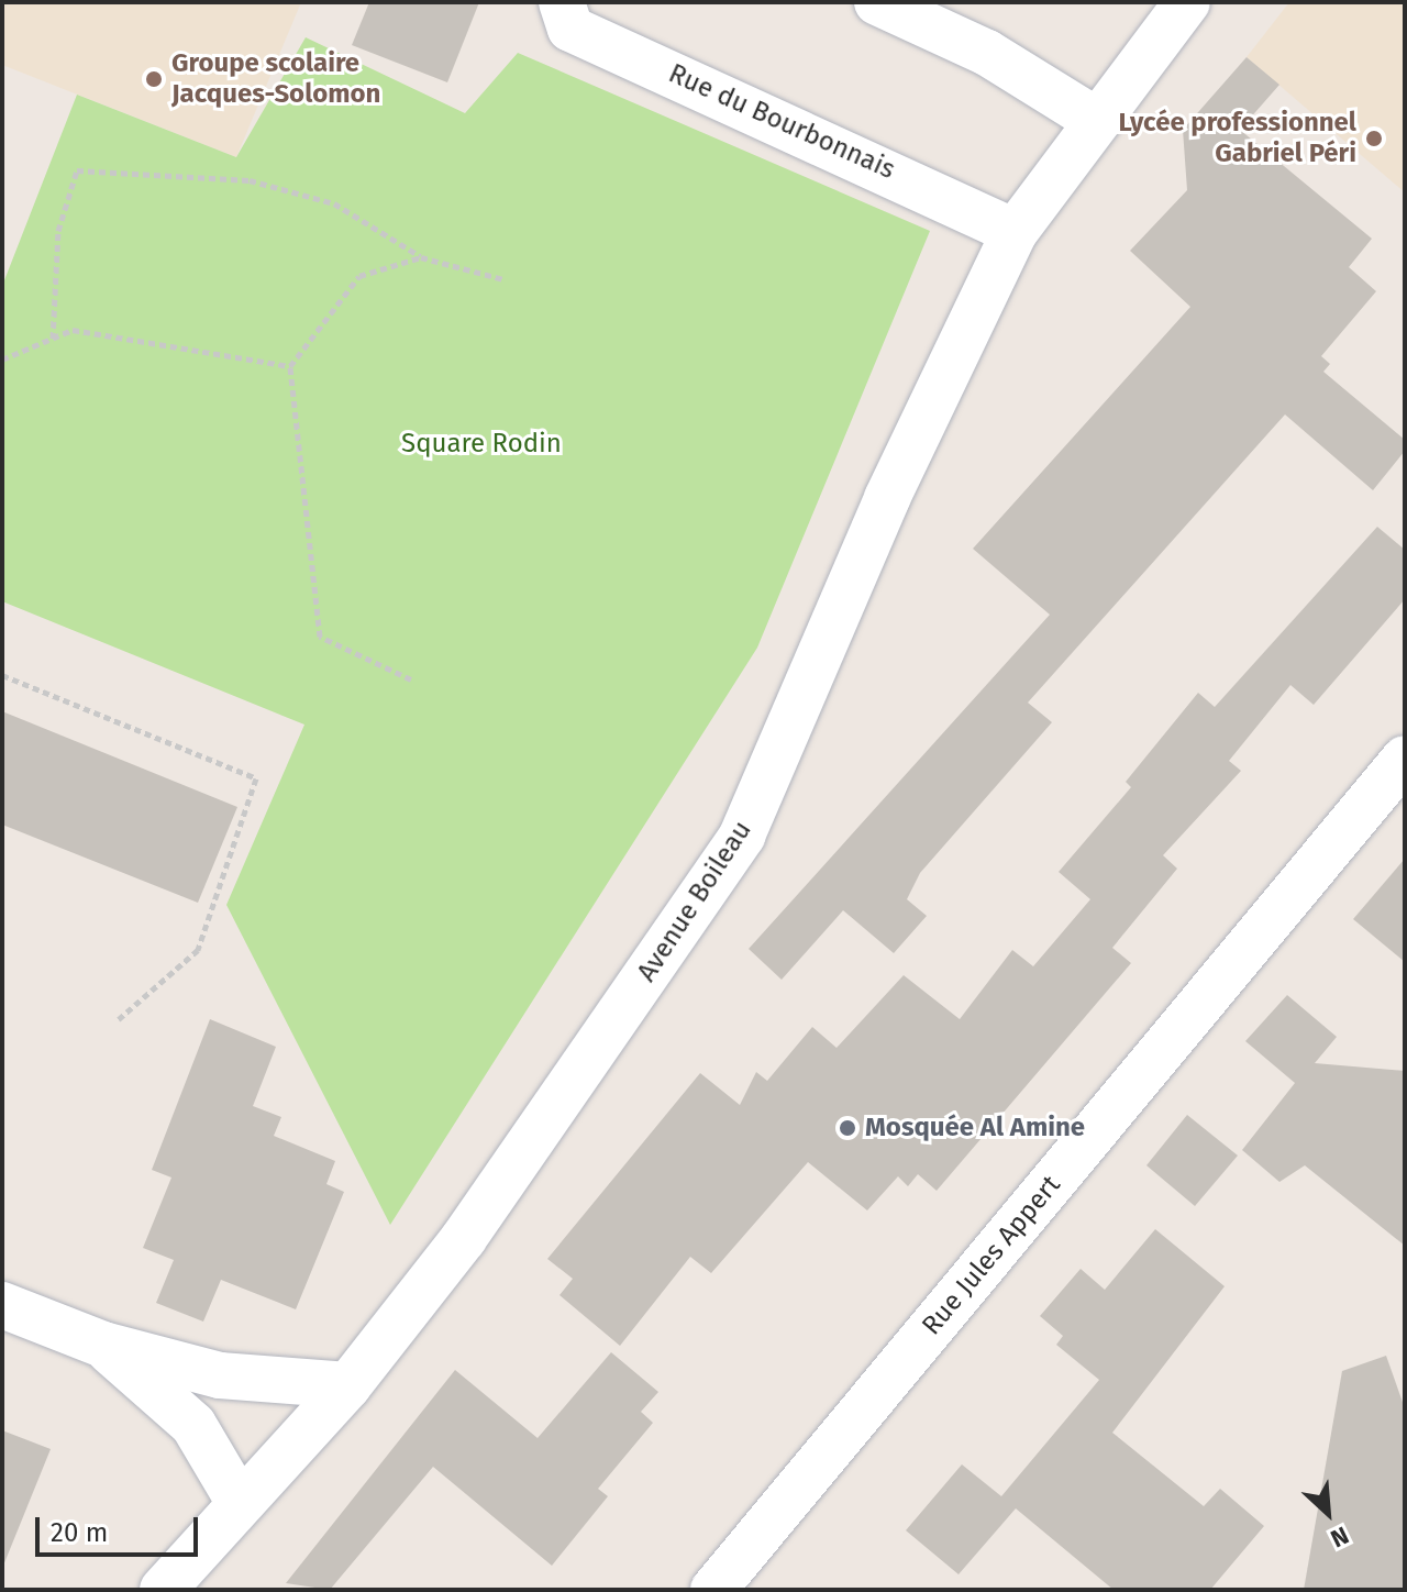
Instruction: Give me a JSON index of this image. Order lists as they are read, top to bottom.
{
  "streets": {
    "street": ["Rue du Bourbonnais", "Avenue Boileau", "Rue Jules Appert"]
  },
  "crossings": [
    ["Rue du Bourbonnais", "Avenue Boileau"]
  ],
  "parks": ["Square Rodin"],
  "places": ["Groupe scolaire Jacques-Solomon", "Lycée professionnel Gabriel Péri", "Mosquée Al Amine"],
  "scale_bar": "20 m",
  "north": "bottom right"
}
